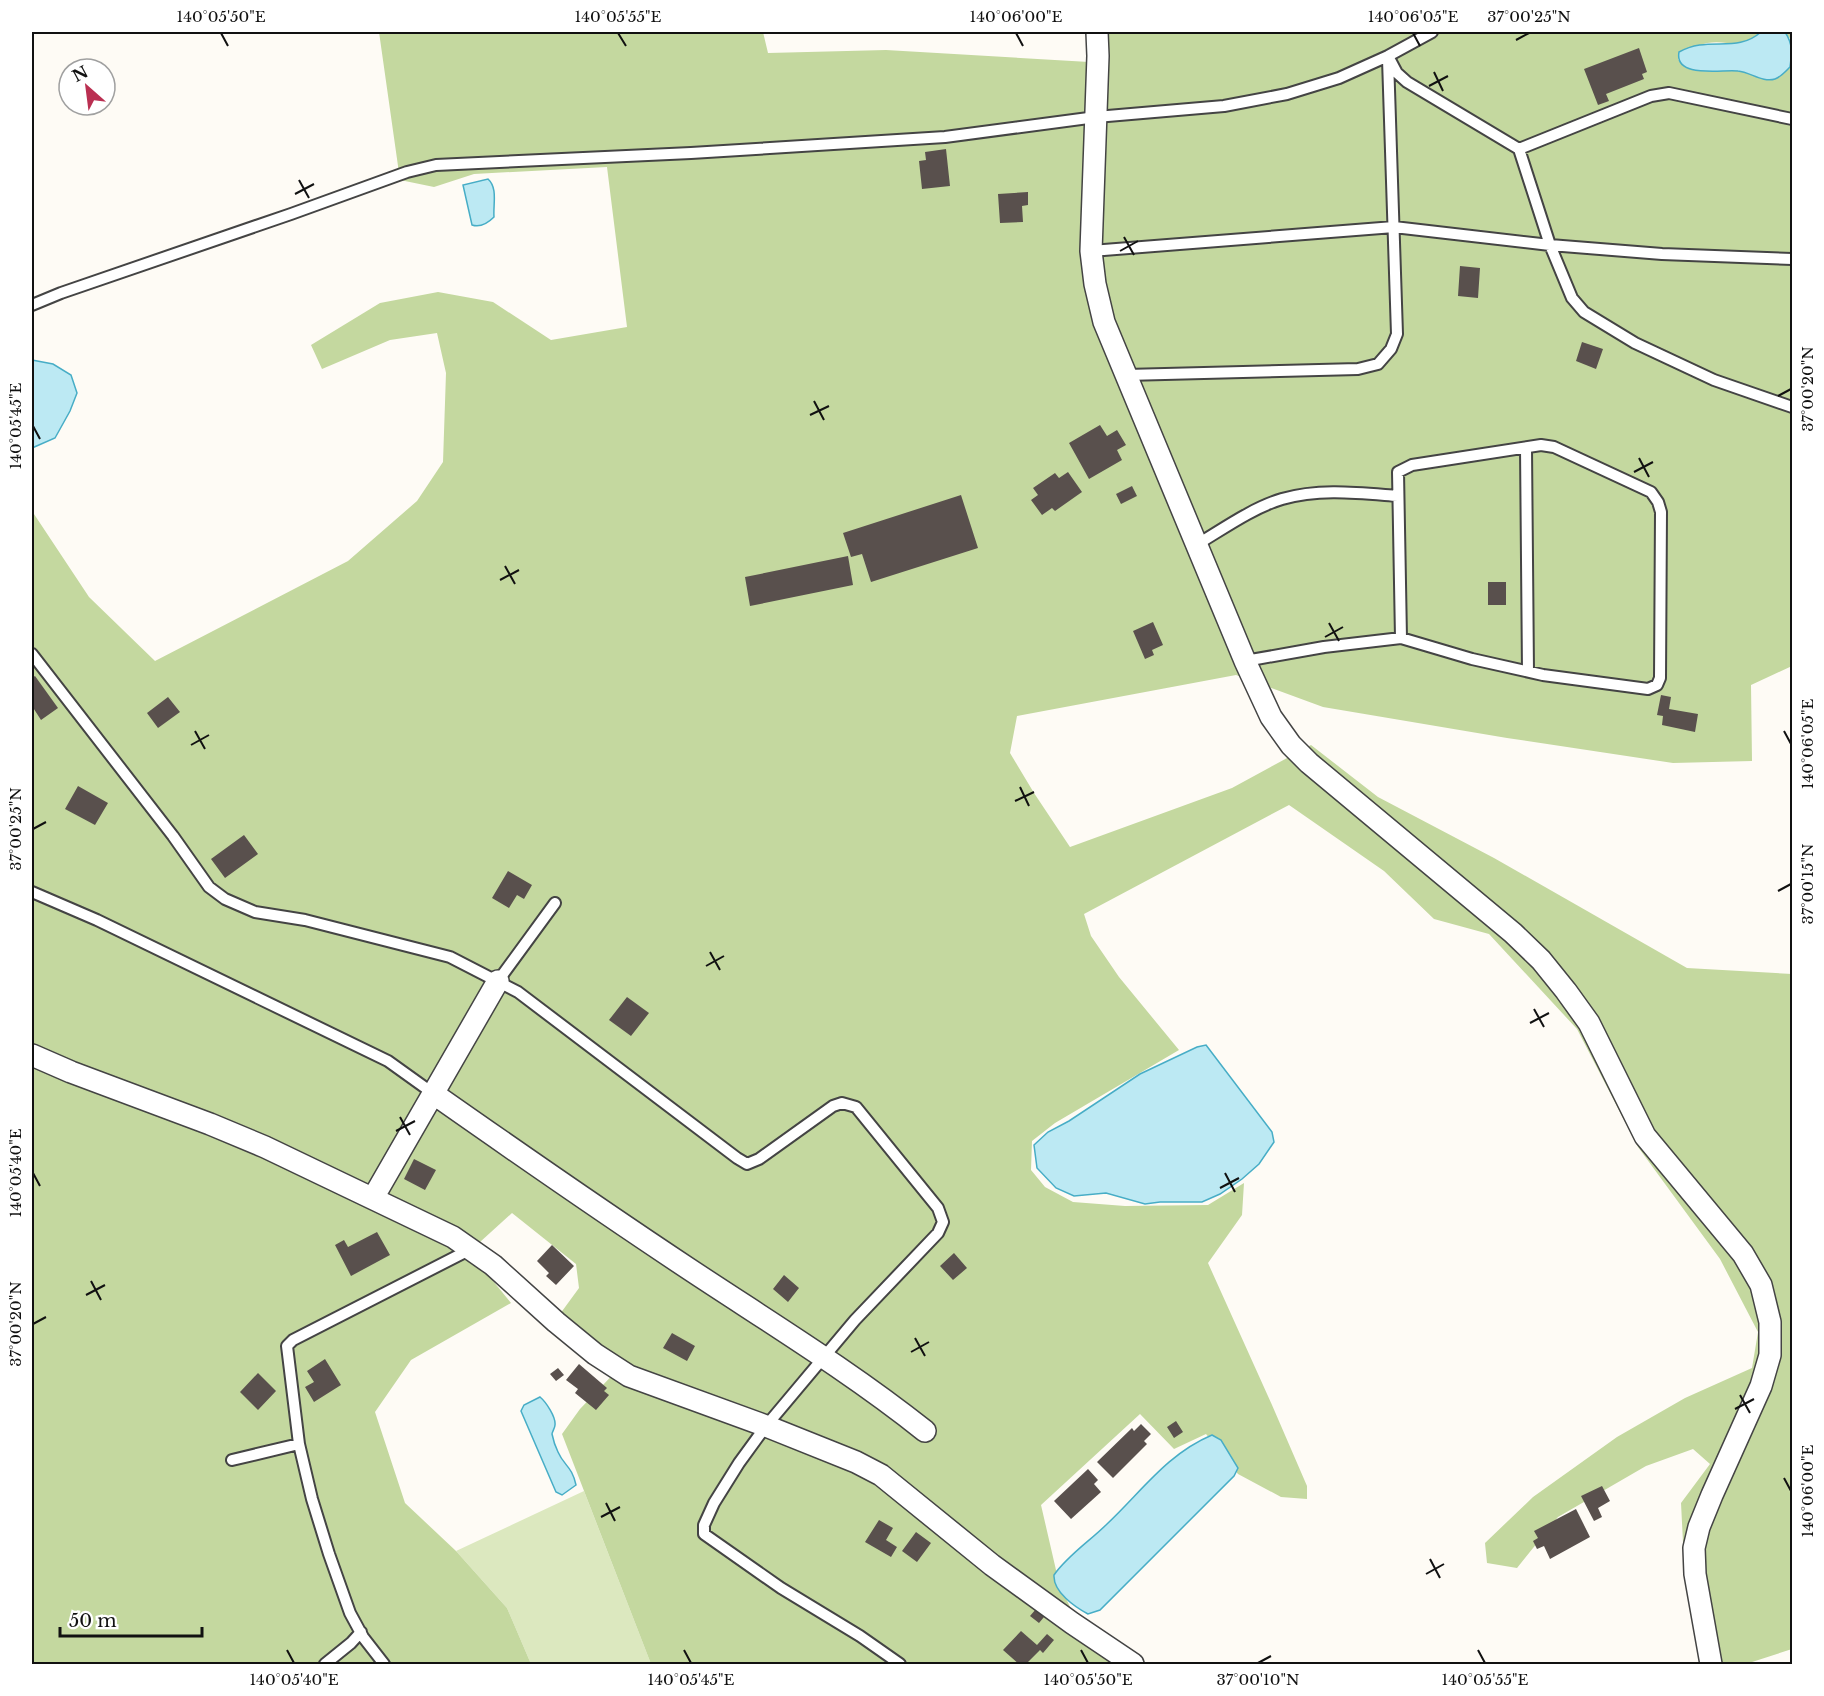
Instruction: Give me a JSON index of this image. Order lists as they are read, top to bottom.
{
  "scale_bar": "50 m",
  "north": "top left",
  "coordinates": [
    "140°05'50\"E",
    "140°05'55\"E",
    "140°06'00\"E",
    "140°06'05\"E",
    "37°00'25\"N",
    "37°00'20\"N",
    "140°05'45\"E",
    "37°00'15\"N",
    "140°05'40\"E",
    "37°00'10\"N"
  ]
}
